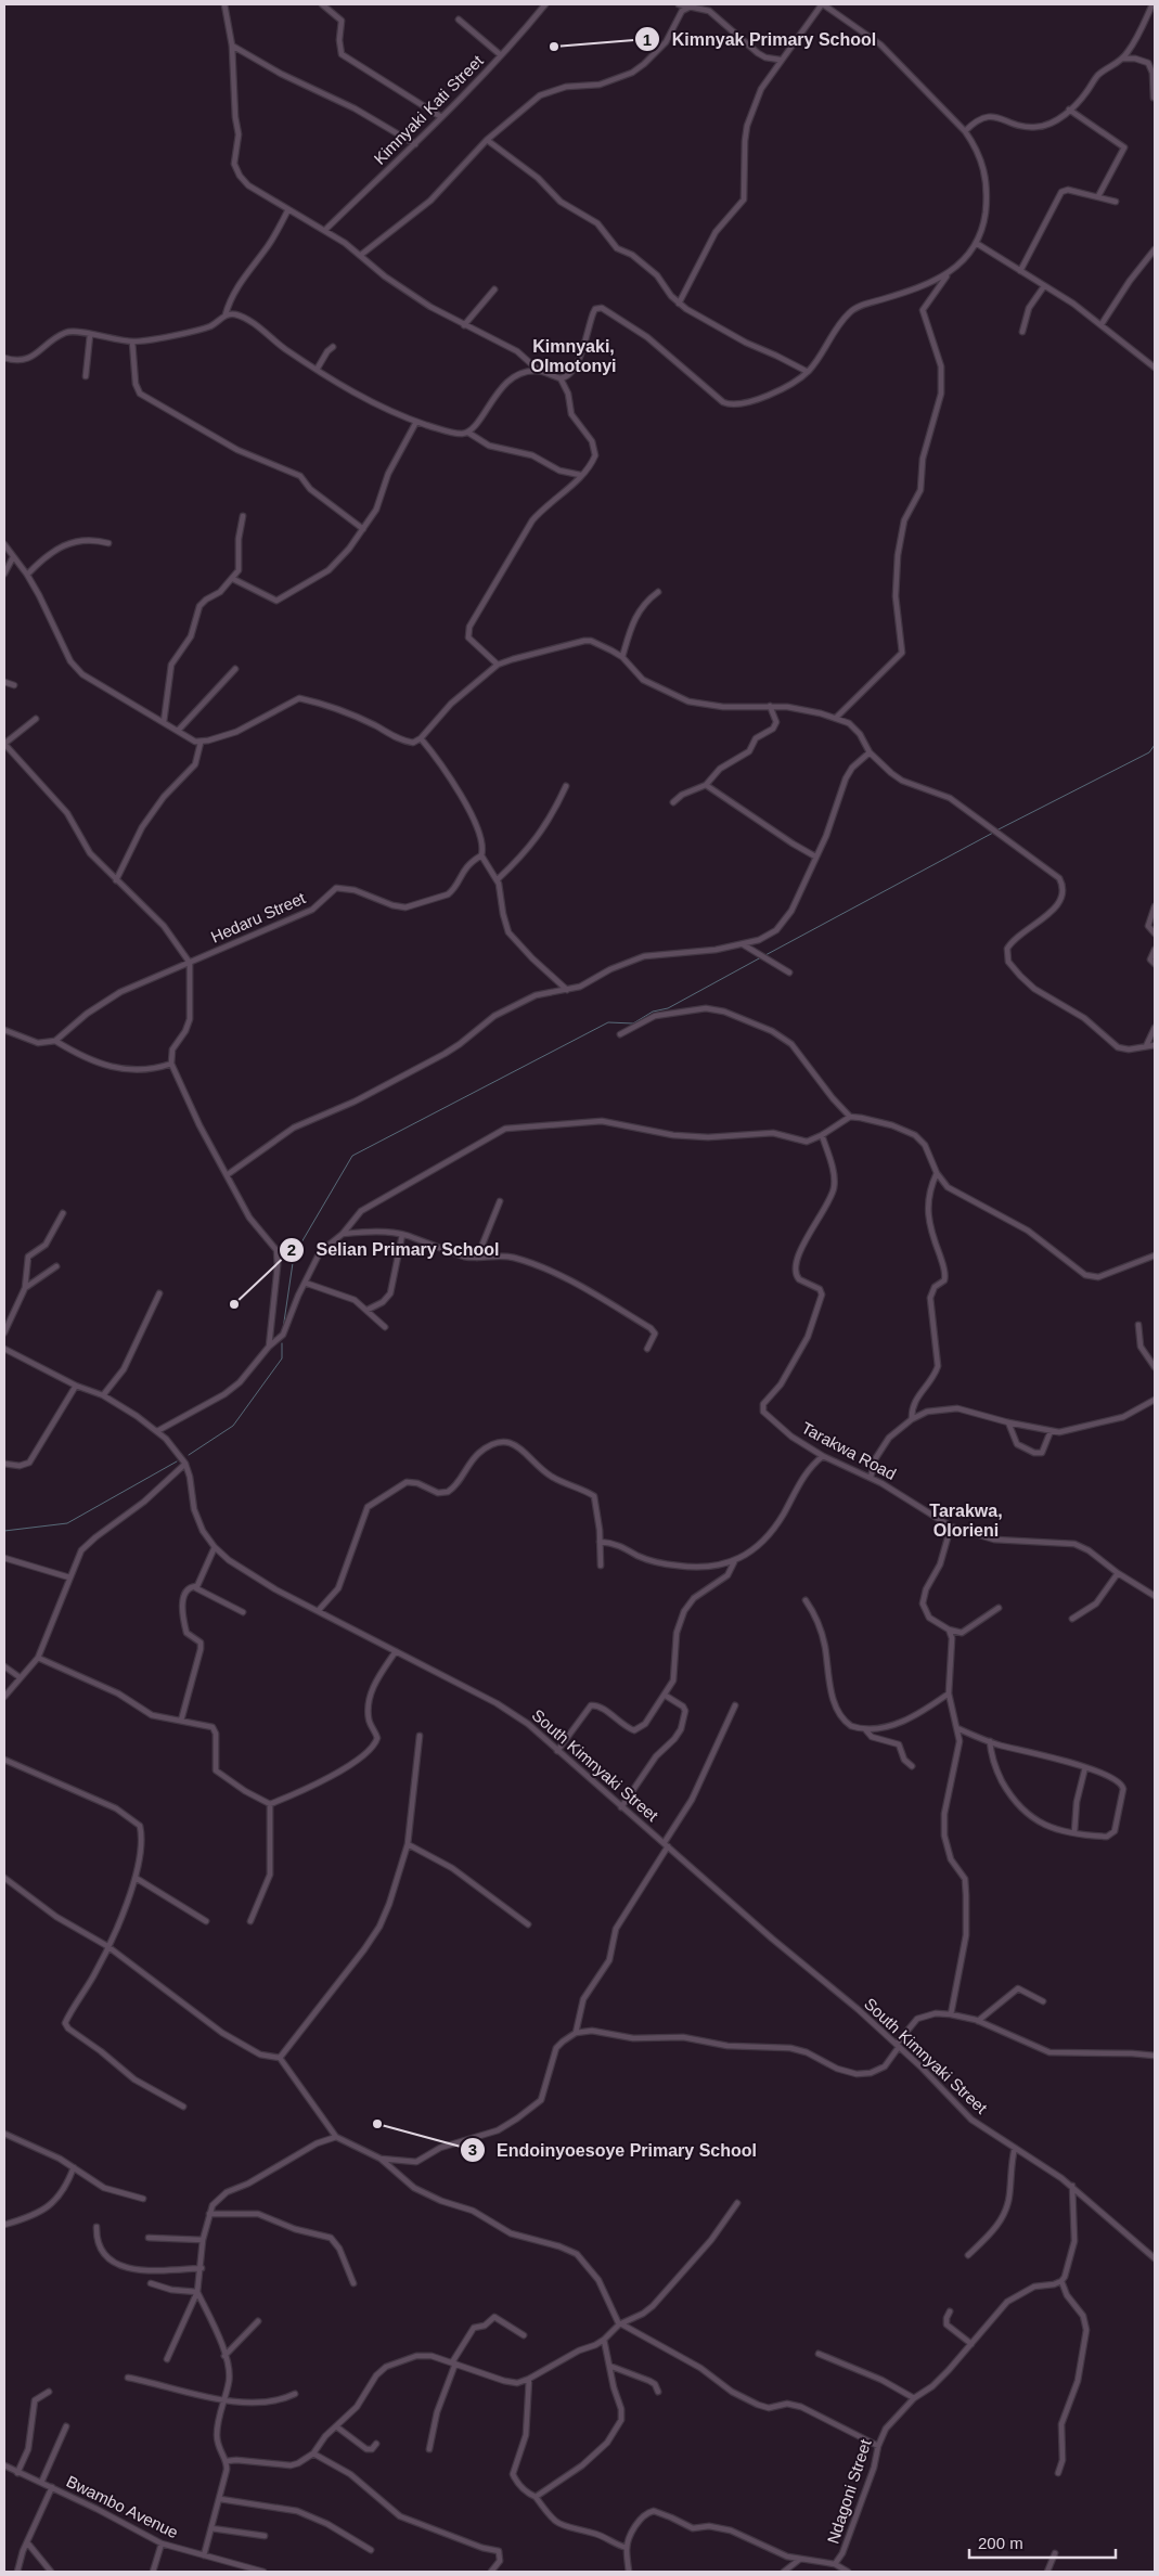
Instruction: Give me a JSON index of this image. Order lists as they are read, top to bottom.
{
  "streets": {
    "street": [
      "Kimnyaki Kati Street",
      "Hedaru Street",
      "Tarakwa Road",
      "South Kimnyaki Street",
      "Ndagoni Street",
      "Bwambo Avenue"
    ]
  },
  "districts": ["Kimnyaki, Olmotonyi", "Tarakwa, Olorieni"],
  "places": ["Kimnyak Primary School", "Selian Primary School", "Endoinyoesoye Primary School"],
  "scale_bar": "200 m"
}
